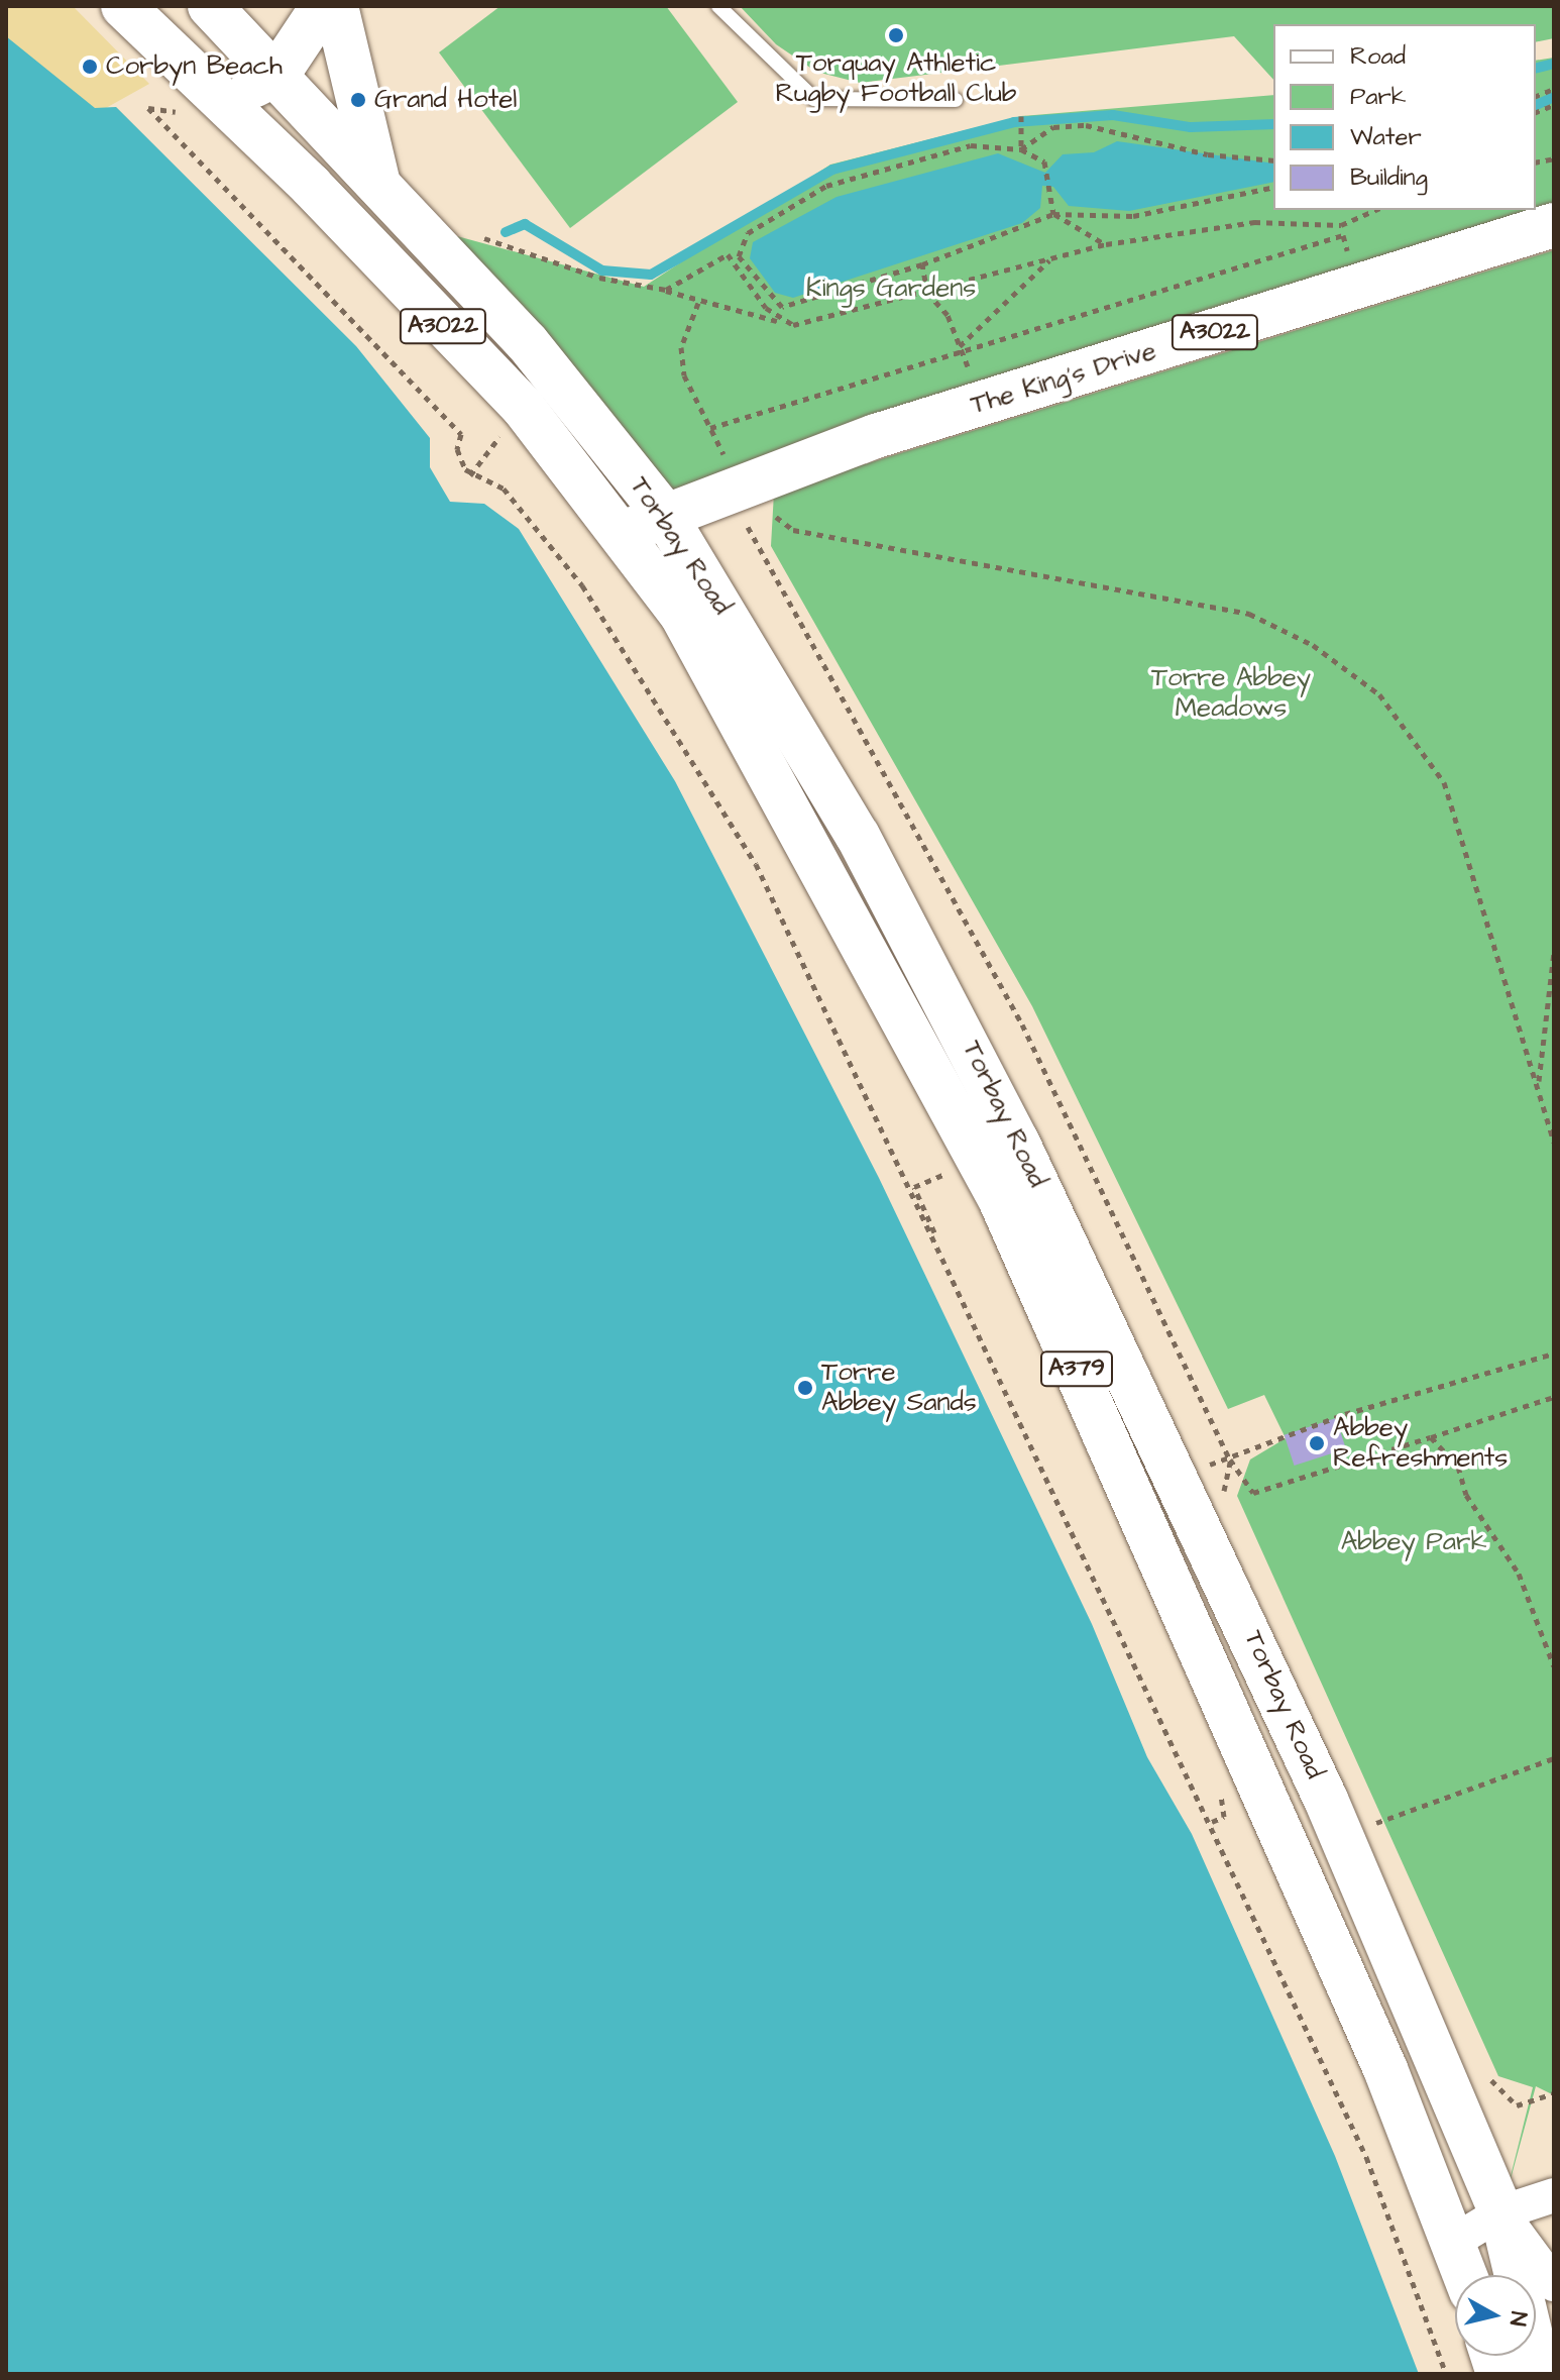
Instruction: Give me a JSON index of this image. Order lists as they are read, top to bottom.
{
  "streets": {
    "main road": [
      "A3022",
      "The King's Drive",
      "Torbay Road",
      "A379"
    ]
  },
  "crossings": [
    ["A3022", "Torbay Road"],
    ["The King's Drive", "Torbay Road"]
  ],
  "parks": ["Kings Gardens", "Torre Abbey Meadows", "Abbey Park"],
  "places": [
    "Torquay Athletic Rugby Football Club",
    "Corbyn Beach",
    "Grand Hotel",
    "Torre Abbey Sands",
    "Abbey Refreshments"
  ],
  "legend": [
    "Road",
    "Park",
    "Water",
    "Building"
  ],
  "north": "right"
}
